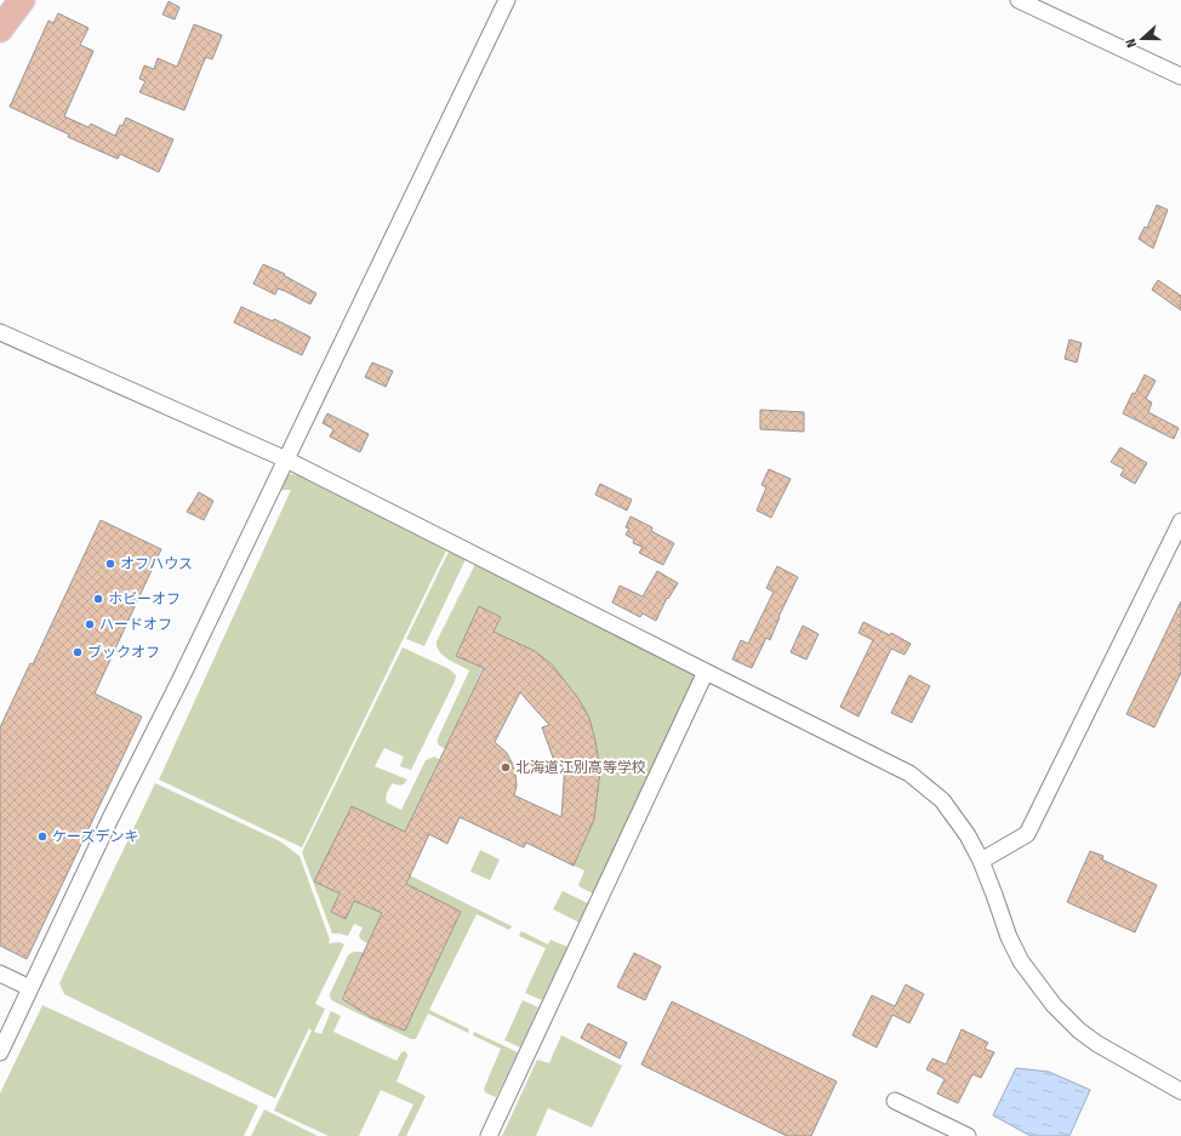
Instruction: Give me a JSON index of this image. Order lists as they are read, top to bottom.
{
  "places": [
    "オフハウス",
    "ホビーオフ",
    "ハードオフ",
    "ブックオフ",
    "北海道江別高等学校",
    "ケーズデンキ"
  ],
  "north": "left"
}
